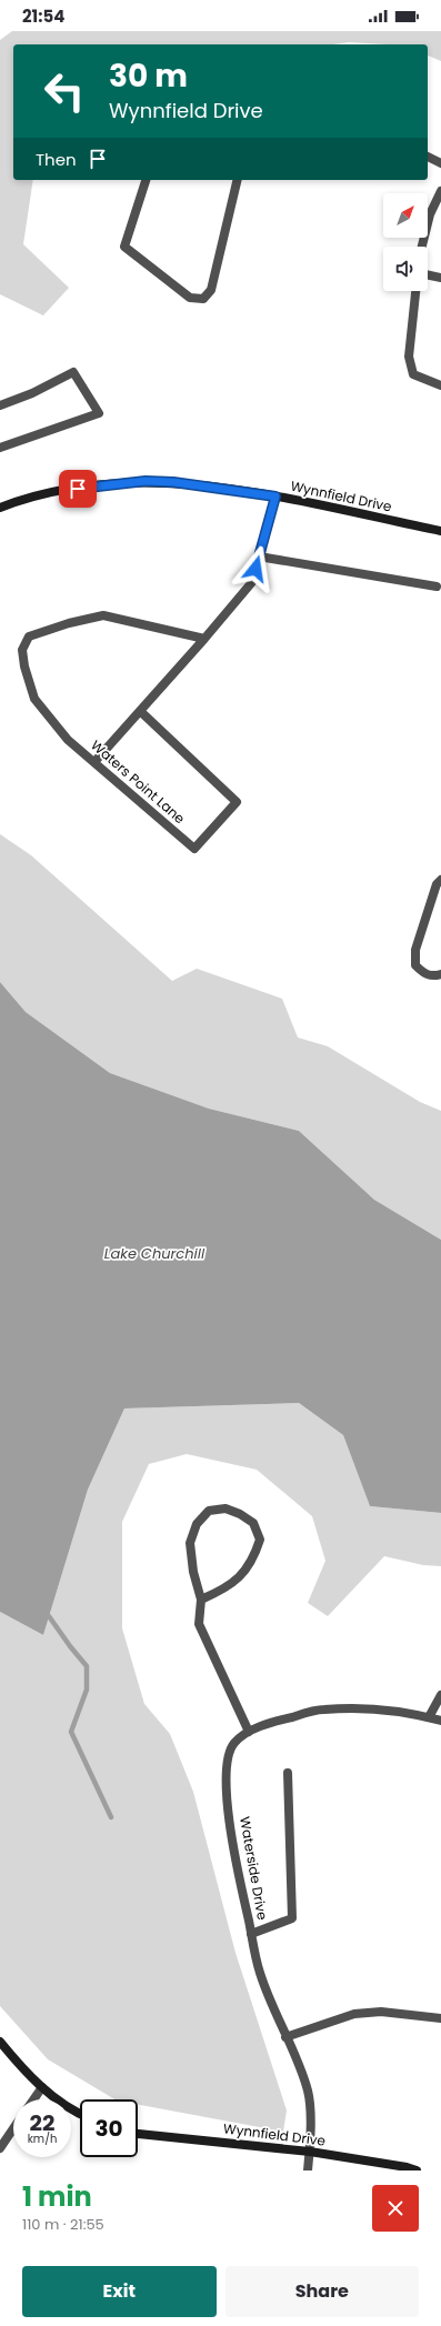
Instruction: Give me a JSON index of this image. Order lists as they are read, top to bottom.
{
  "streets": {
    "street": ["Wynnfield Drive", "Waters Point Lane", "Waterside Drive"]
  },
  "crossings": [
    ["Wynnfield Drive", "Waterside Drive"]
  ],
  "water": ["Lake Churchill"],
  "north": "top right",
  "page": {
    "status": "21:54",
    "turn": ["30 m", "Wynnfield Drive"],
    "then": "Then",
    "speed": "22 km/h",
    "limit": "30",
    "heading": ["1 min", "110 m · 21:55"],
    "buttons": ["Exit", "Share"]
  }
}
